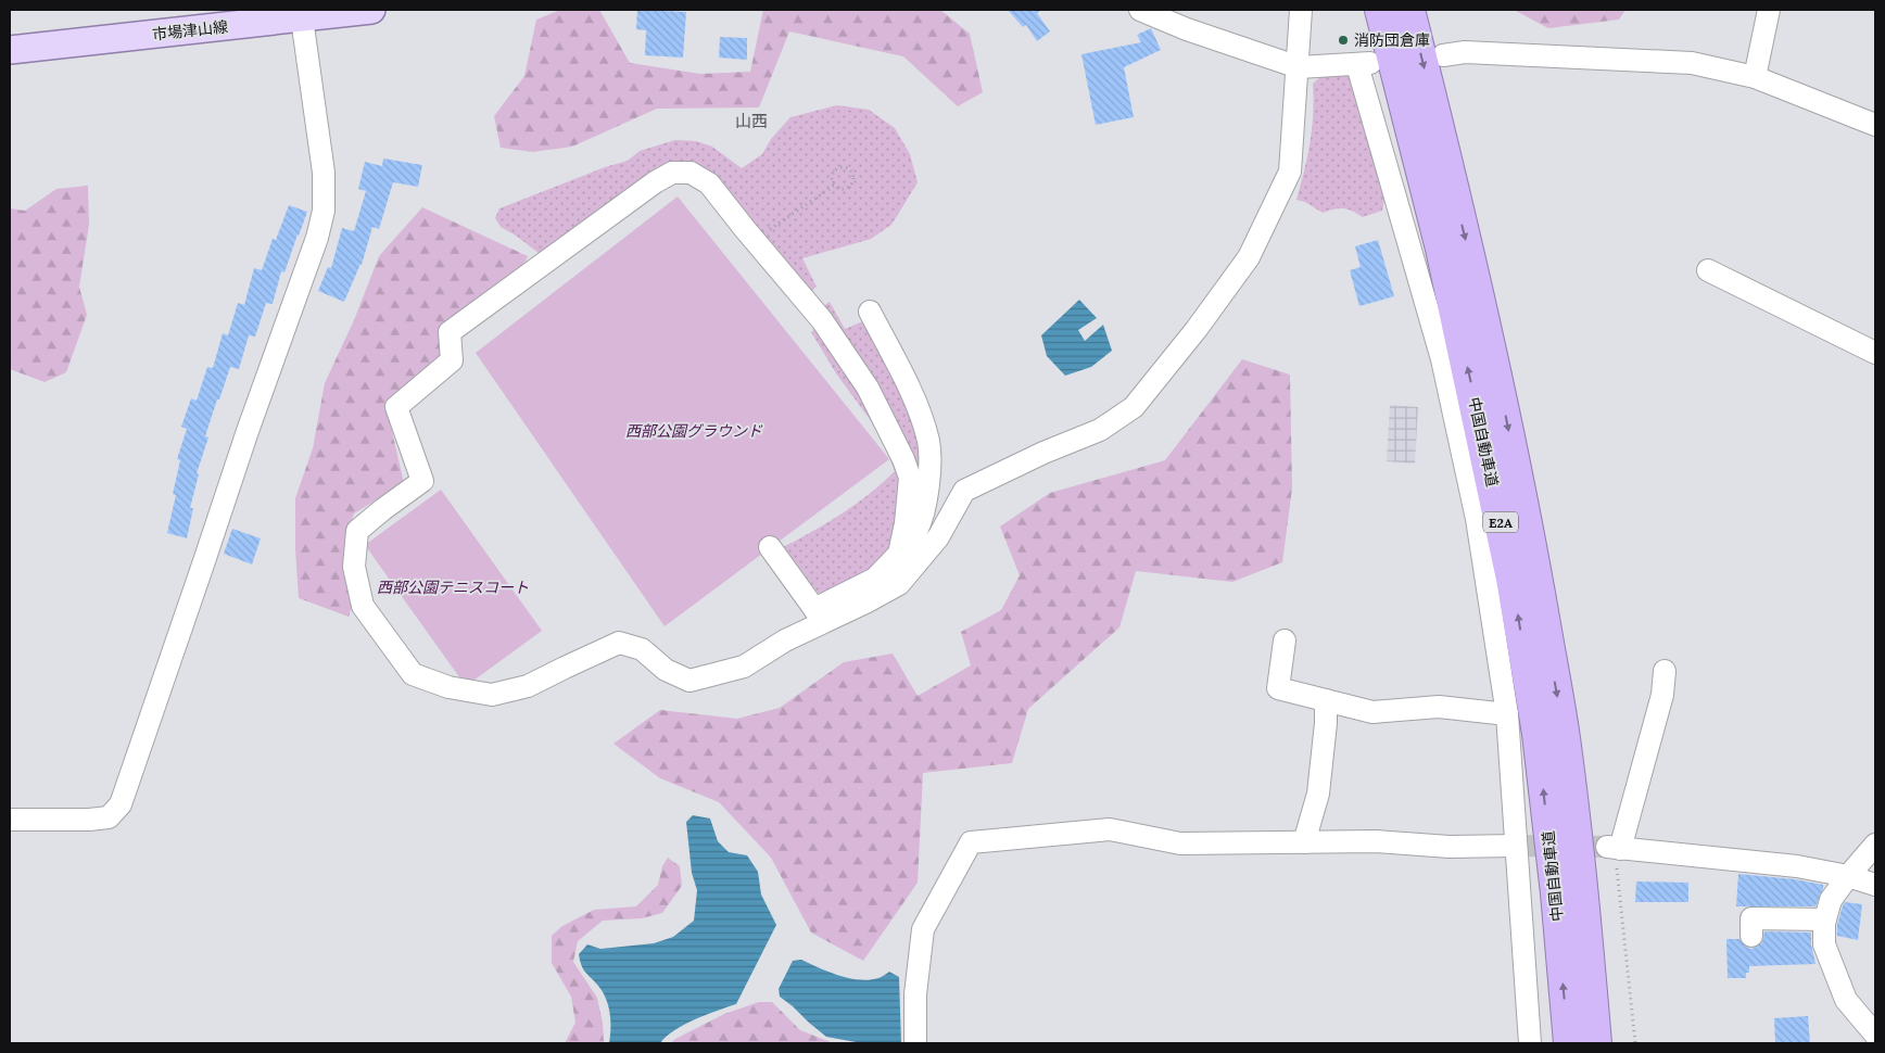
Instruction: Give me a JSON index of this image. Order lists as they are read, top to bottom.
{
  "streets": {
    "highway": ["中国自動車道", "E2A"],
    "main road": ["市場津山線"]
  },
  "districts": ["山西"],
  "parks": ["西部公園グラウンド", "西部公園テニスコート"],
  "places": ["消防団倉庫"]
}
